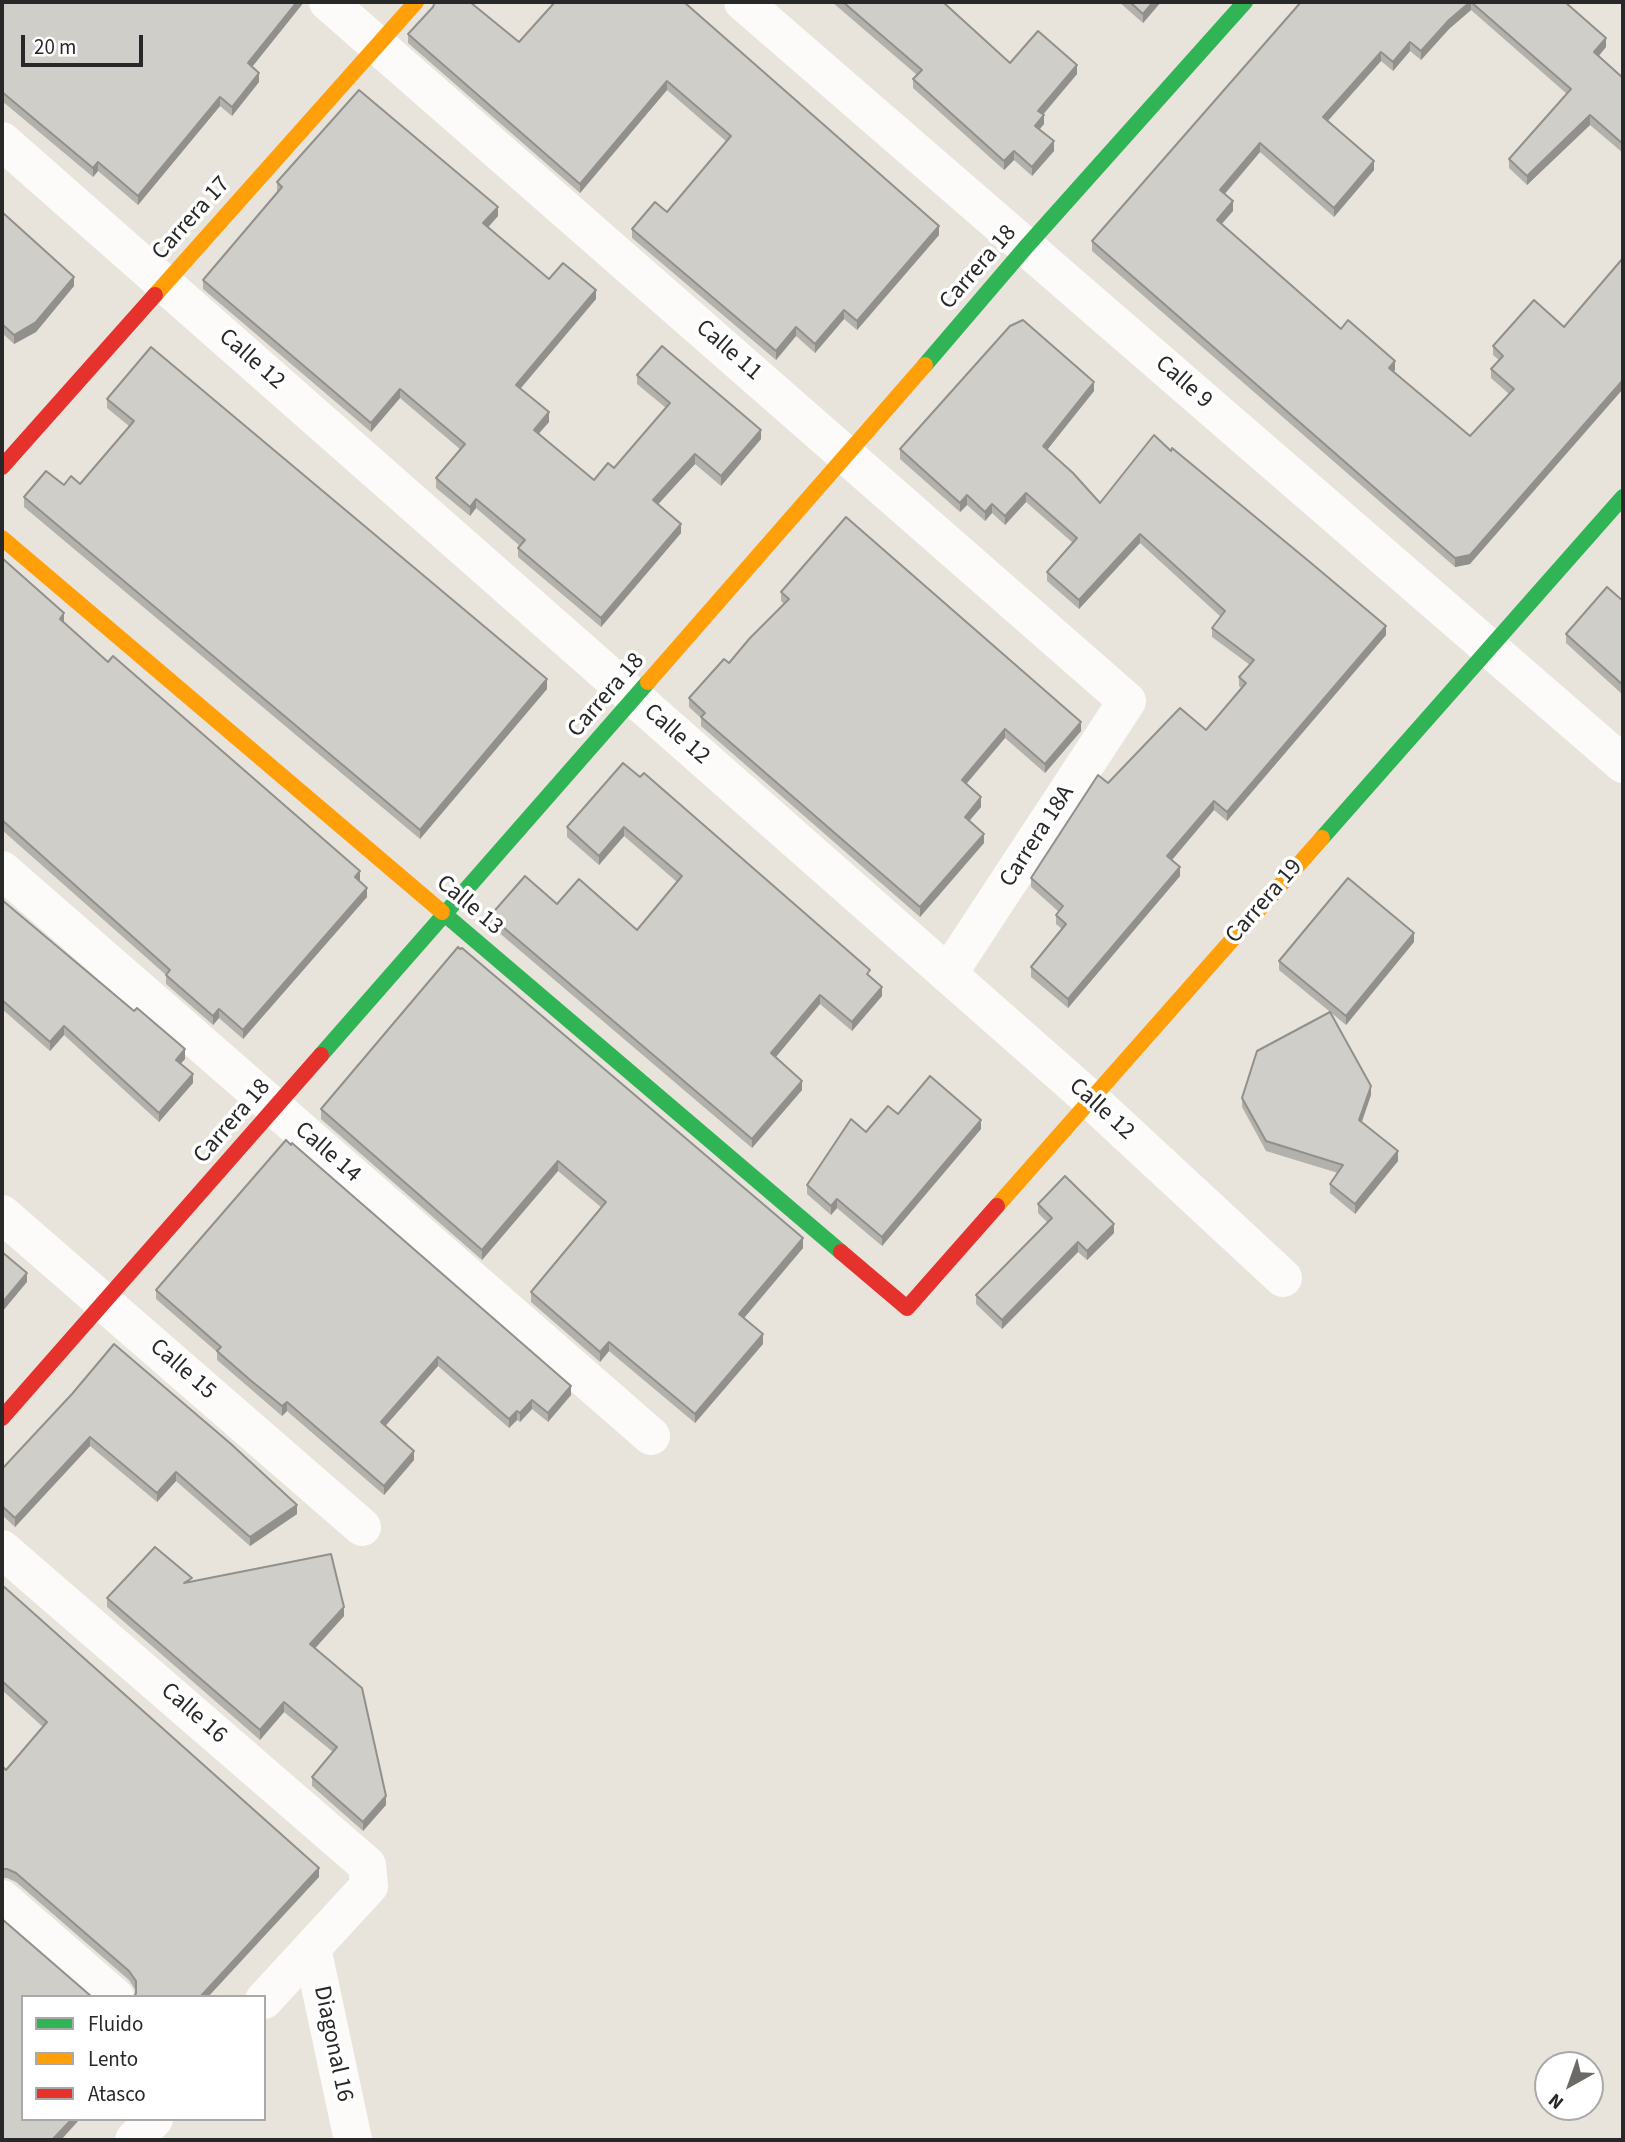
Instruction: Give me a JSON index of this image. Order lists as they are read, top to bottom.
{
  "streets": {
    "street": [
      "Carrera 17",
      "Carrera 18",
      "Calle 11",
      "Calle 12",
      "Calle 9",
      "Carrera 18A",
      "Carrera 19",
      "Calle 13",
      "Calle 14",
      "Calle 15",
      "Calle 16",
      "Diagonal 16"
    ]
  },
  "crossings": [
    ["Carrera 17", "Calle 11"],
    ["Carrera 17", "Calle 12"],
    ["Carrera 18", "Calle 11"],
    ["Carrera 18", "Calle 12"],
    ["Carrera 18", "Calle 9"],
    ["Carrera 18", "Calle 13"],
    ["Carrera 18", "Calle 14"],
    ["Carrera 18", "Calle 15"],
    ["Calle 11", "Carrera 18A"],
    ["Calle 12", "Carrera 18A"],
    ["Calle 12", "Carrera 19"],
    ["Calle 9", "Carrera 19"],
    ["Carrera 19", "Calle 13"],
    ["Calle 16", "Diagonal 16"]
  ],
  "legend": ["Fluido", "Lento", "Atasco"],
  "scale_bar": "20 m",
  "north": "bottom left"
}
